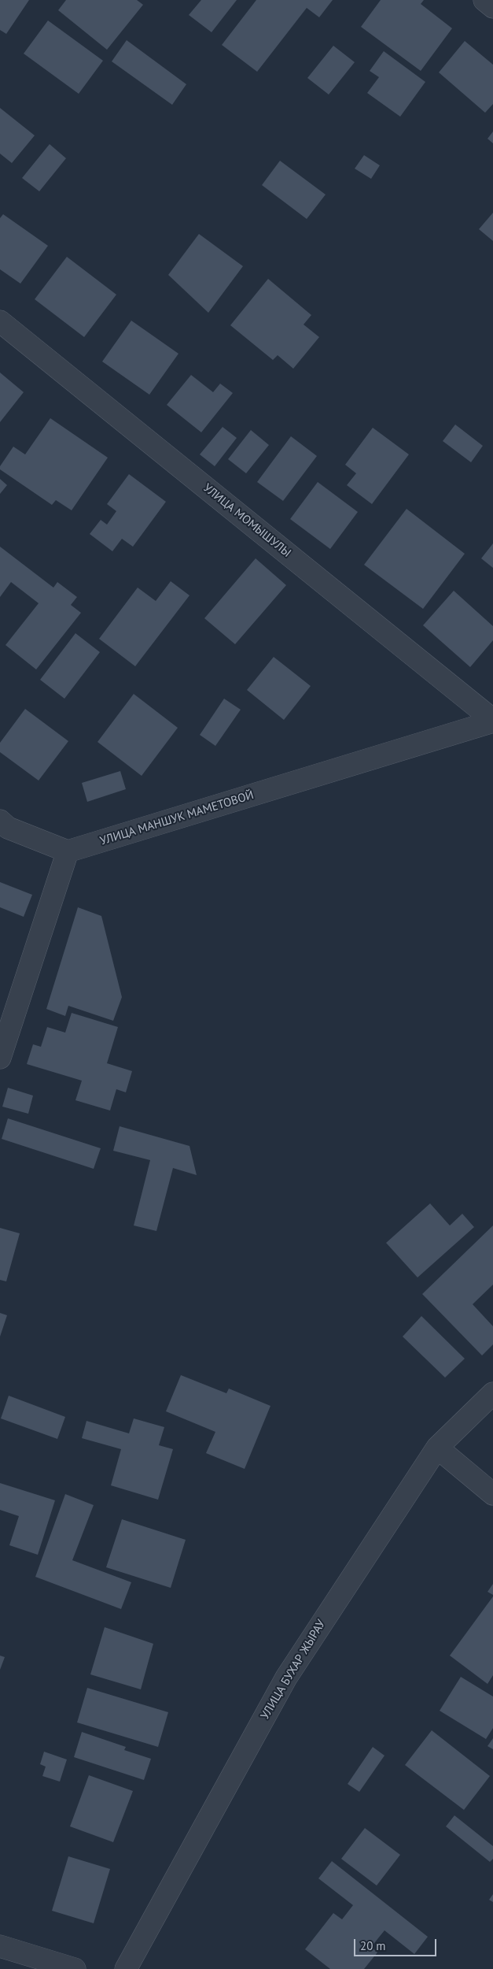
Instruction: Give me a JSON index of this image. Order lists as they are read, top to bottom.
{
  "streets": {
    "street": ["УЛИЦА МОМЫШУЛЫ", "УЛИЦА МАНШУК МАМЕТОВОЙ", "УЛИЦА БУХАР ЖЫРАУ"]
  },
  "crossings": [
    ["УЛИЦА МОМЫШУЛЫ", "УЛИЦА МАНШУК МАМЕТОВОЙ"]
  ],
  "scale_bar": "20 m"
}
